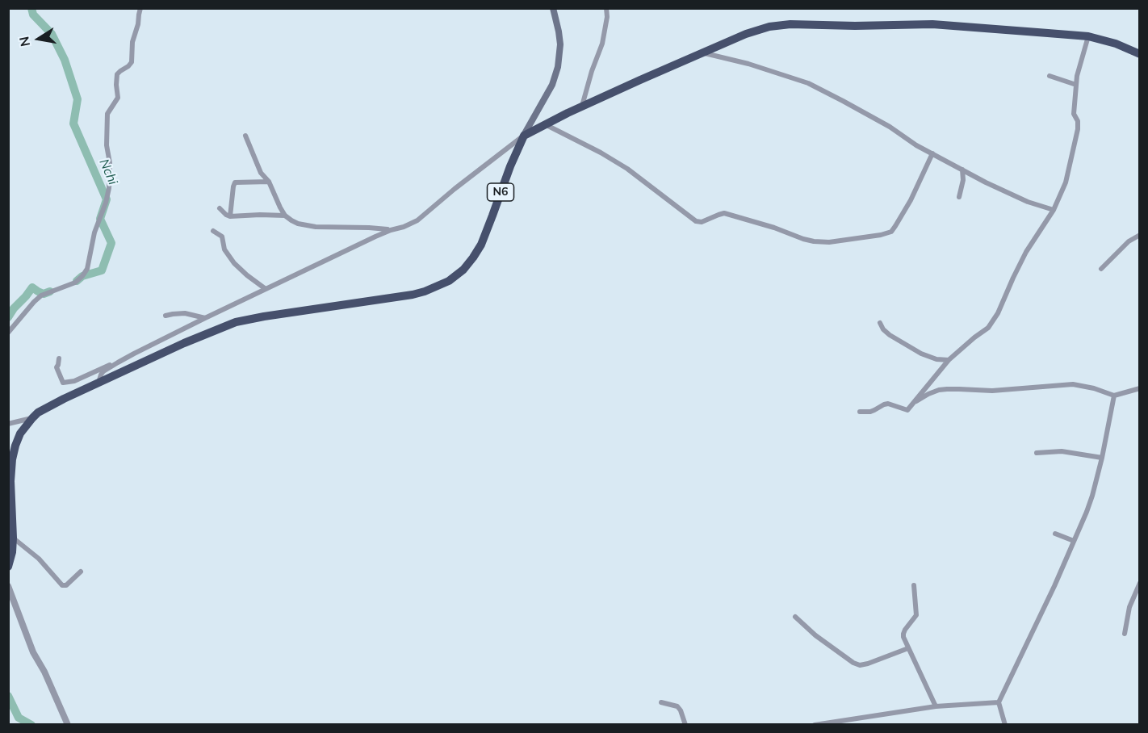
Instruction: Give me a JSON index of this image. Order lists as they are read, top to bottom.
{
  "streets": {
    "highway": ["N6"]
  },
  "water": ["Nchi"],
  "north": "left"
}
